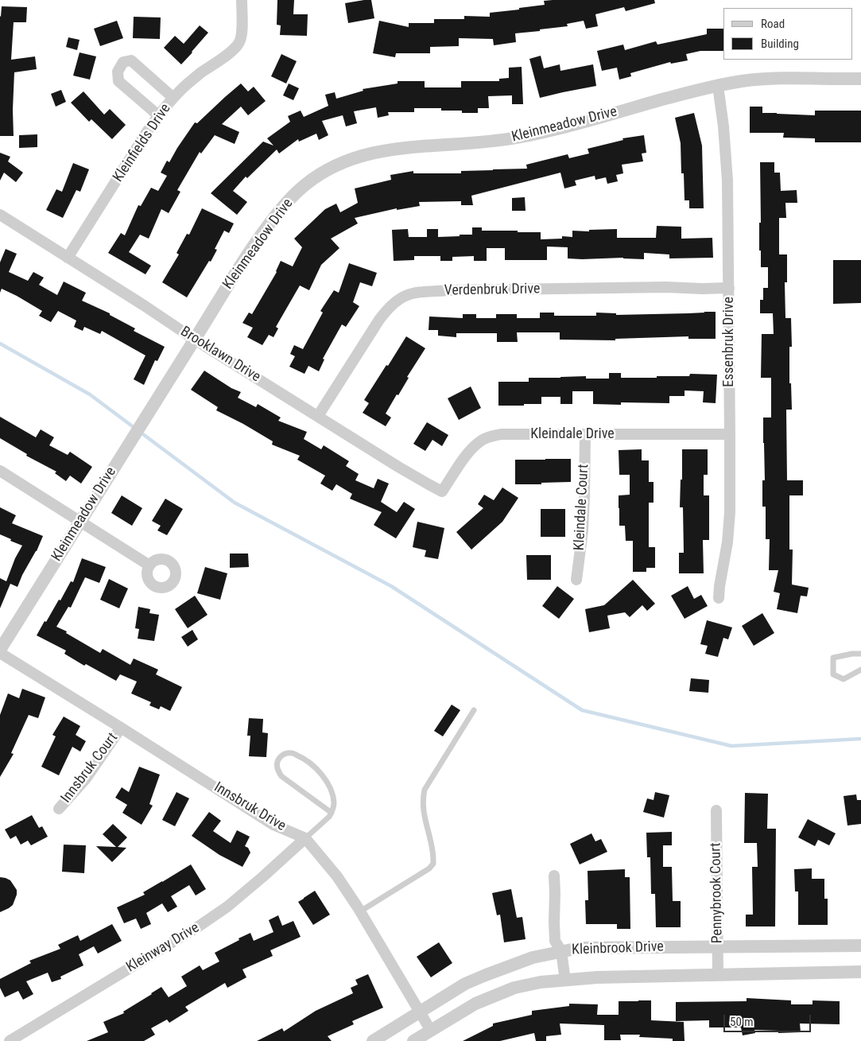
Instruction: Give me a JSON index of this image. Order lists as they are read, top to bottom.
{
  "streets": {
    "street": [
      "Kleinmeadow Drive",
      "Kleinfields Drive",
      "Verdenbruk Drive",
      "Essenbruk Drive",
      "Brooklawn Drive",
      "Kleindale Drive",
      "Kleindale Court",
      "Innsbruk Court",
      "Innsbruk Drive",
      "Pennybrook Court",
      "Kleinway Drive",
      "Kleinbrook Drive"
    ]
  },
  "crossings": [
    ["Kleinmeadow Drive", "Essenbruk Drive"],
    ["Kleinmeadow Drive", "Brooklawn Drive"],
    ["Kleinfields Drive", "Brooklawn Drive"],
    ["Verdenbruk Drive", "Essenbruk Drive"],
    ["Verdenbruk Drive", "Brooklawn Drive"],
    ["Essenbruk Drive", "Kleindale Drive"],
    ["Brooklawn Drive", "Kleindale Drive"],
    ["Kleindale Drive", "Kleindale Court"],
    ["Innsbruk Court", "Innsbruk Drive"],
    ["Innsbruk Drive", "Kleinway Drive"],
    ["Innsbruk Drive", "Kleinbrook Drive"],
    ["Pennybrook Court", "Kleinbrook Drive"]
  ],
  "legend": ["Road", "Building"],
  "scale_bar": "50 m"
}
